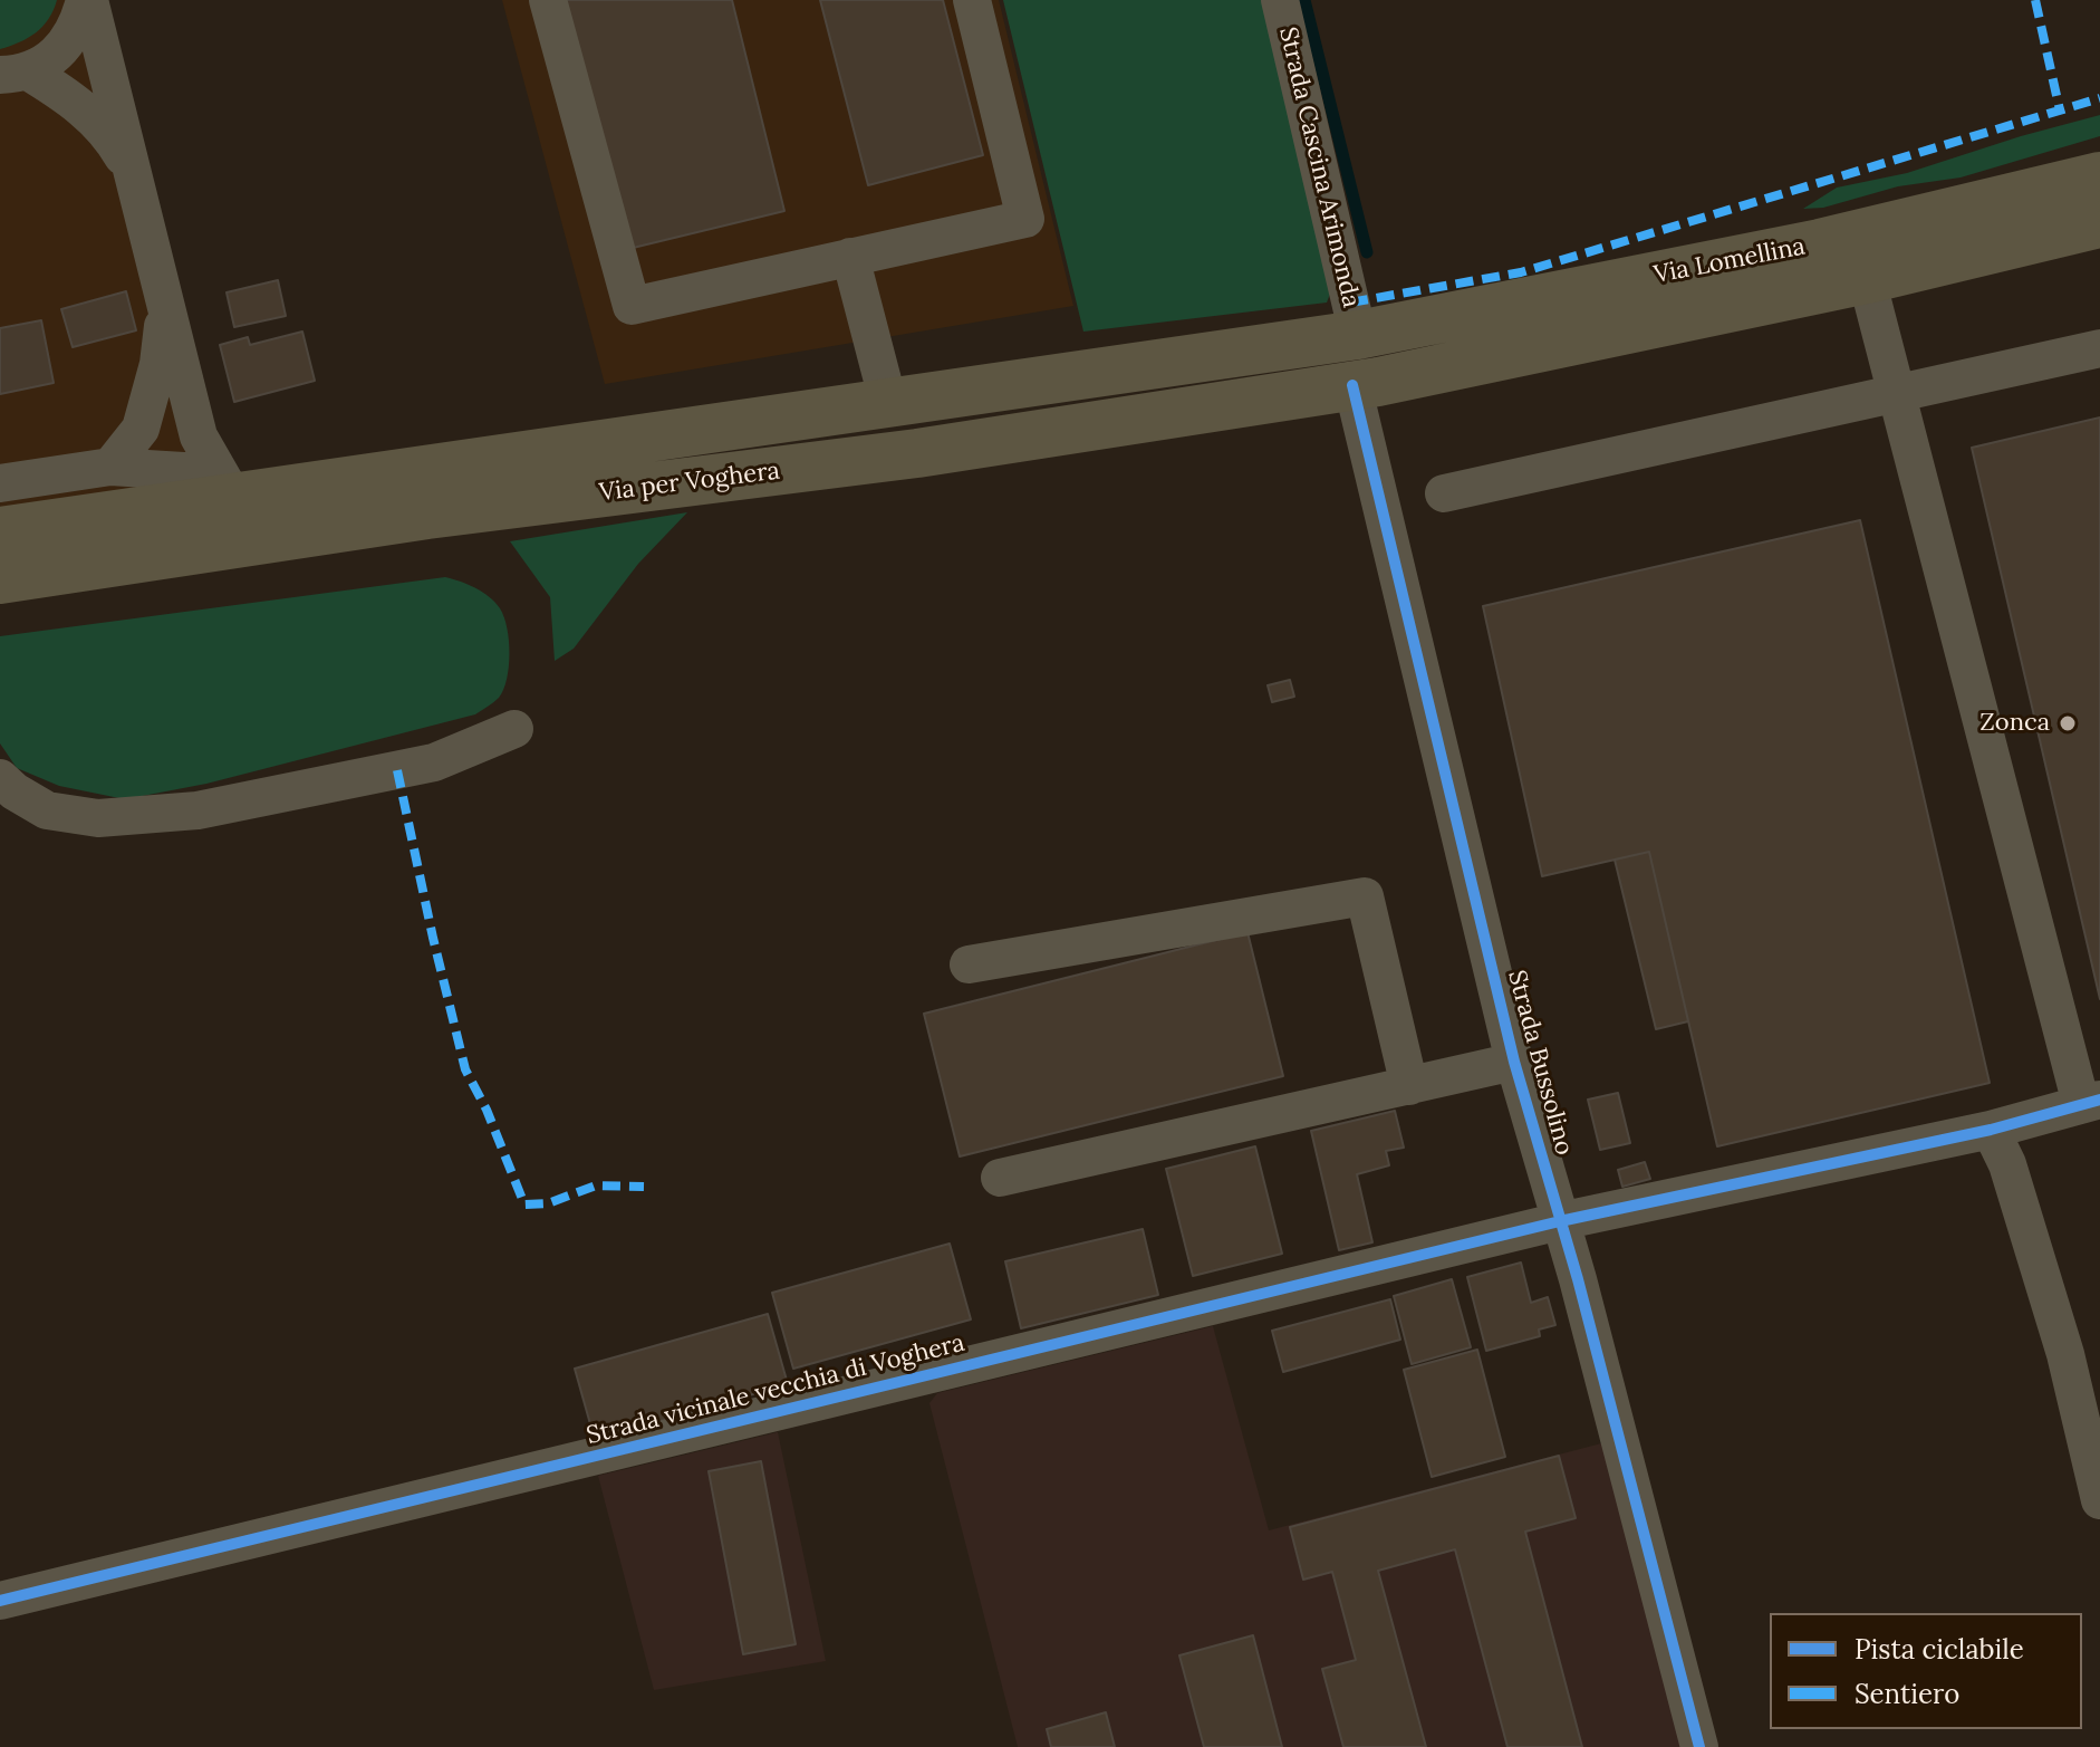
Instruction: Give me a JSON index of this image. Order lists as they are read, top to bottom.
{
  "streets": {
    "main road": ["Via Lomellina", "Via per Voghera"],
    "street": ["Strada Cascina Arimonda", "Strada Bussolino", "Strada vicinale vecchia di Voghera"]
  },
  "crossings": [
    ["Strada Cascina Arimonda", "Via Lomellina"],
    ["Strada Cascina Arimonda", "Via per Voghera"],
    ["Via Lomellina", "Via per Voghera"],
    ["Via Lomellina", "Strada Bussolino"],
    ["Via per Voghera", "Strada Bussolino"],
    ["Strada Bussolino", "Strada vicinale vecchia di Voghera"]
  ],
  "places": ["Zonca"],
  "legend": ["Pista ciclabile", "Sentiero"]
}
